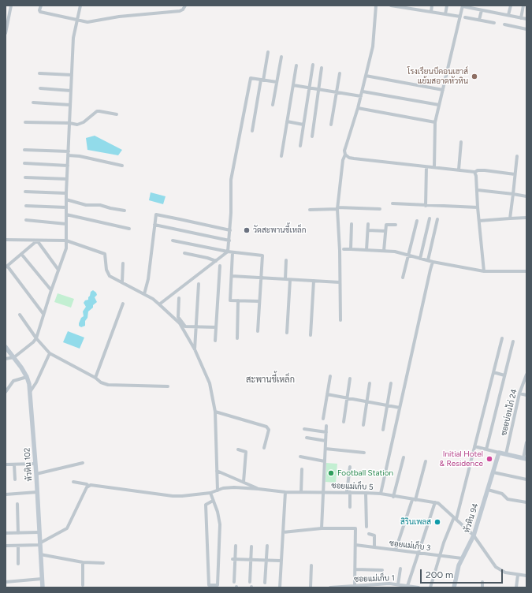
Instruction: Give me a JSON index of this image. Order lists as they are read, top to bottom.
{
  "streets": {
    "street": [
      "ซอยบ่อนไก่ 24",
      "หัวหิน 102",
      "ซอยแม่เก็บ 5",
      "หัวหิน 94",
      "ซอยแม่เก็บ 3",
      "ซอยแม่เก็บ 1"
    ]
  },
  "crossings": [
    ["ซอยแม่เก็บ 5", "หัวหิน 94"],
    ["หัวหิน 94", "ซอยแม่เก็บ 3"]
  ],
  "districts": ["สะพานขี้เหล็ก"],
  "places": [
    "โรงเรียนบีคอนเฮาส์ แย้มสอาดหัวหิน",
    "วัดสะพานขี้เหล็ก",
    "Initial Hotel & Residence",
    "Football Station",
    "สิรินเพลส"
  ],
  "scale_bar": "200 m"
}
